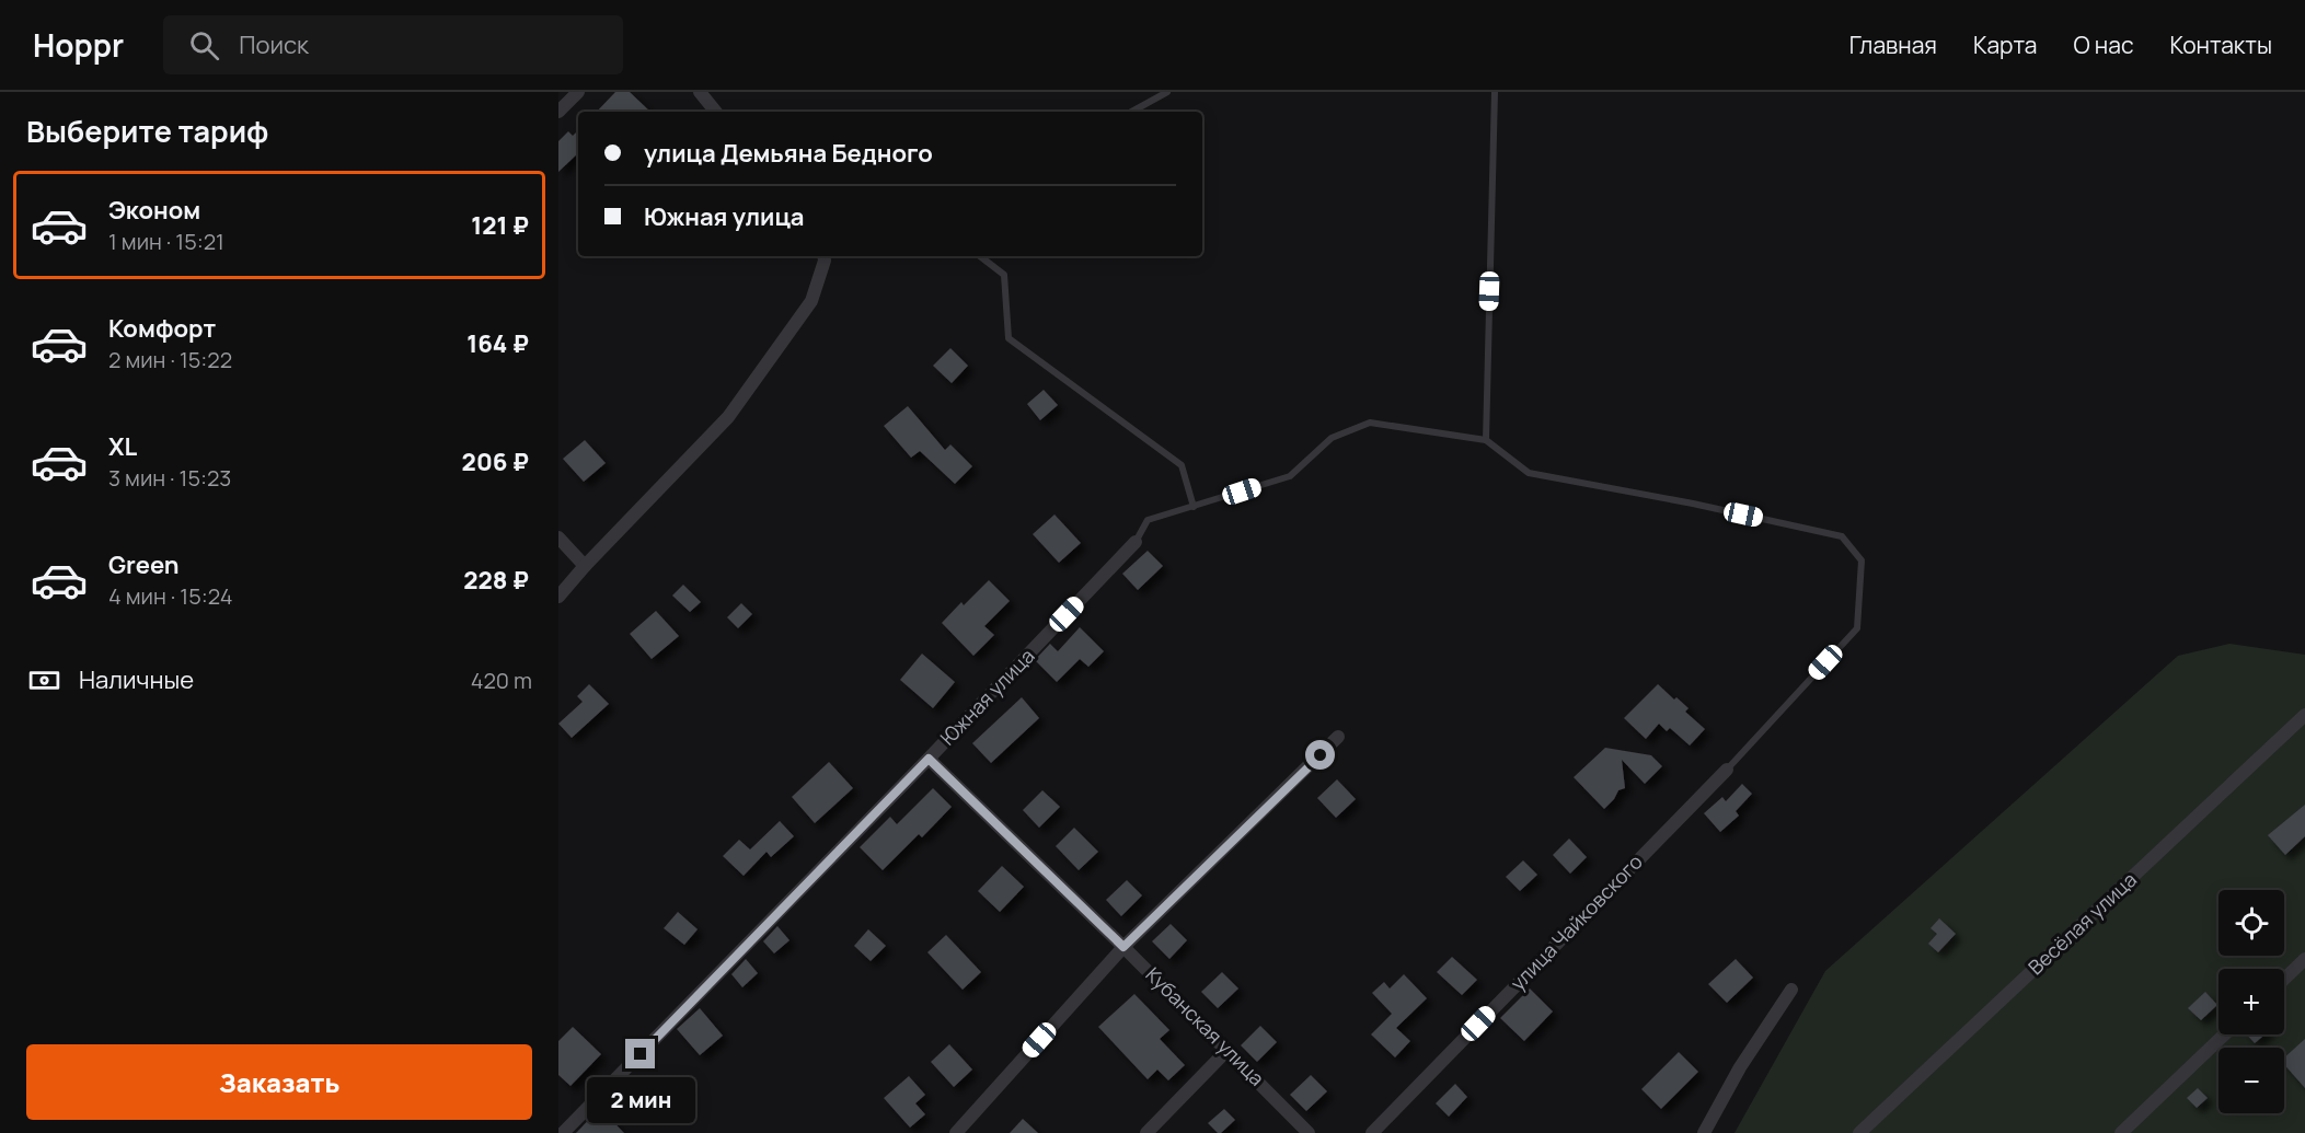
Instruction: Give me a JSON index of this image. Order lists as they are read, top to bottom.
{
  "streets": {
    "street": [
      "Южная улица",
      "улица Чайковского",
      "Весёлая улица",
      "Кубанская улица"
    ]
  },
  "crossings": [
    ["Южная улица", "Кубанская улица"]
  ],
  "page": {
    "header": "Hoppr",
    "search": "Поиск",
    "nav": [
      "Главная",
      "Карта",
      "О нас",
      "Контакты"
    ],
    "heading": "Выберите тариф",
    "banner": ["улица Демьяна Бедного", "Южная улица"],
    "list": [
      {
        "name": "Эконом",
        "note": "1 мин · 15:21",
        "value": "121 ₽"
      },
      {
        "name": "Комфорт",
        "note": "2 мин · 15:22",
        "value": "164 ₽"
      },
      {
        "name": "XL",
        "note": "3 мин · 15:23",
        "value": "206 ₽"
      },
      {
        "name": "Green",
        "note": "4 мин · 15:24",
        "value": "228 ₽"
      }
    ],
    "pay": ["Наличные", "420 m"],
    "map_buttons": ["+", "−"],
    "buttons": "Заказать",
    "bubble": "2 мин"
  }
}
